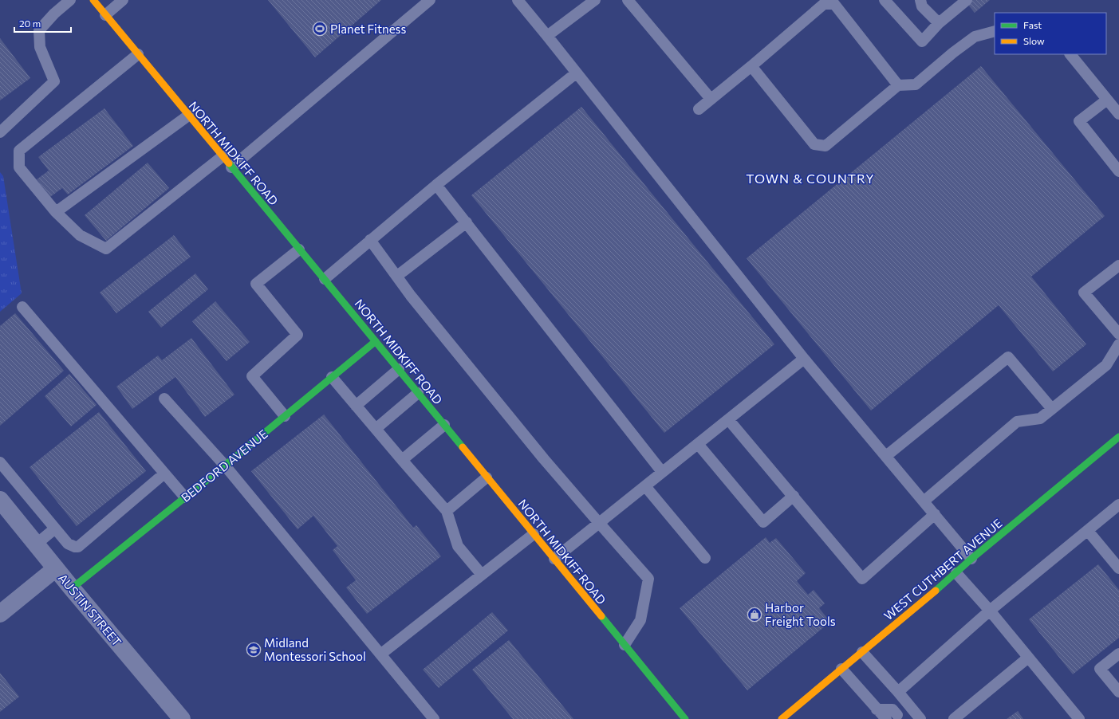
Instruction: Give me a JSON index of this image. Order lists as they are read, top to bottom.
{
  "streets": {
    "main road": ["NORTH MIDKIFF ROAD", "BEDFORD AVENUE", "WEST CUTHBERT AVENUE"],
    "street": ["AUSTIN STREET"]
  },
  "crossings": [
    ["NORTH MIDKIFF ROAD", "BEDFORD AVENUE"],
    ["BEDFORD AVENUE", "AUSTIN STREET"]
  ],
  "districts": ["TOWN & COUNTRY"],
  "places": {
    "sports": ["Planet Fitness"],
    "shop": ["Harbor Freight Tools"],
    "school or university": ["Midland Montessori School"]
  },
  "legend": ["Fast", "Slow"],
  "scale_bar": "20 m"
}
